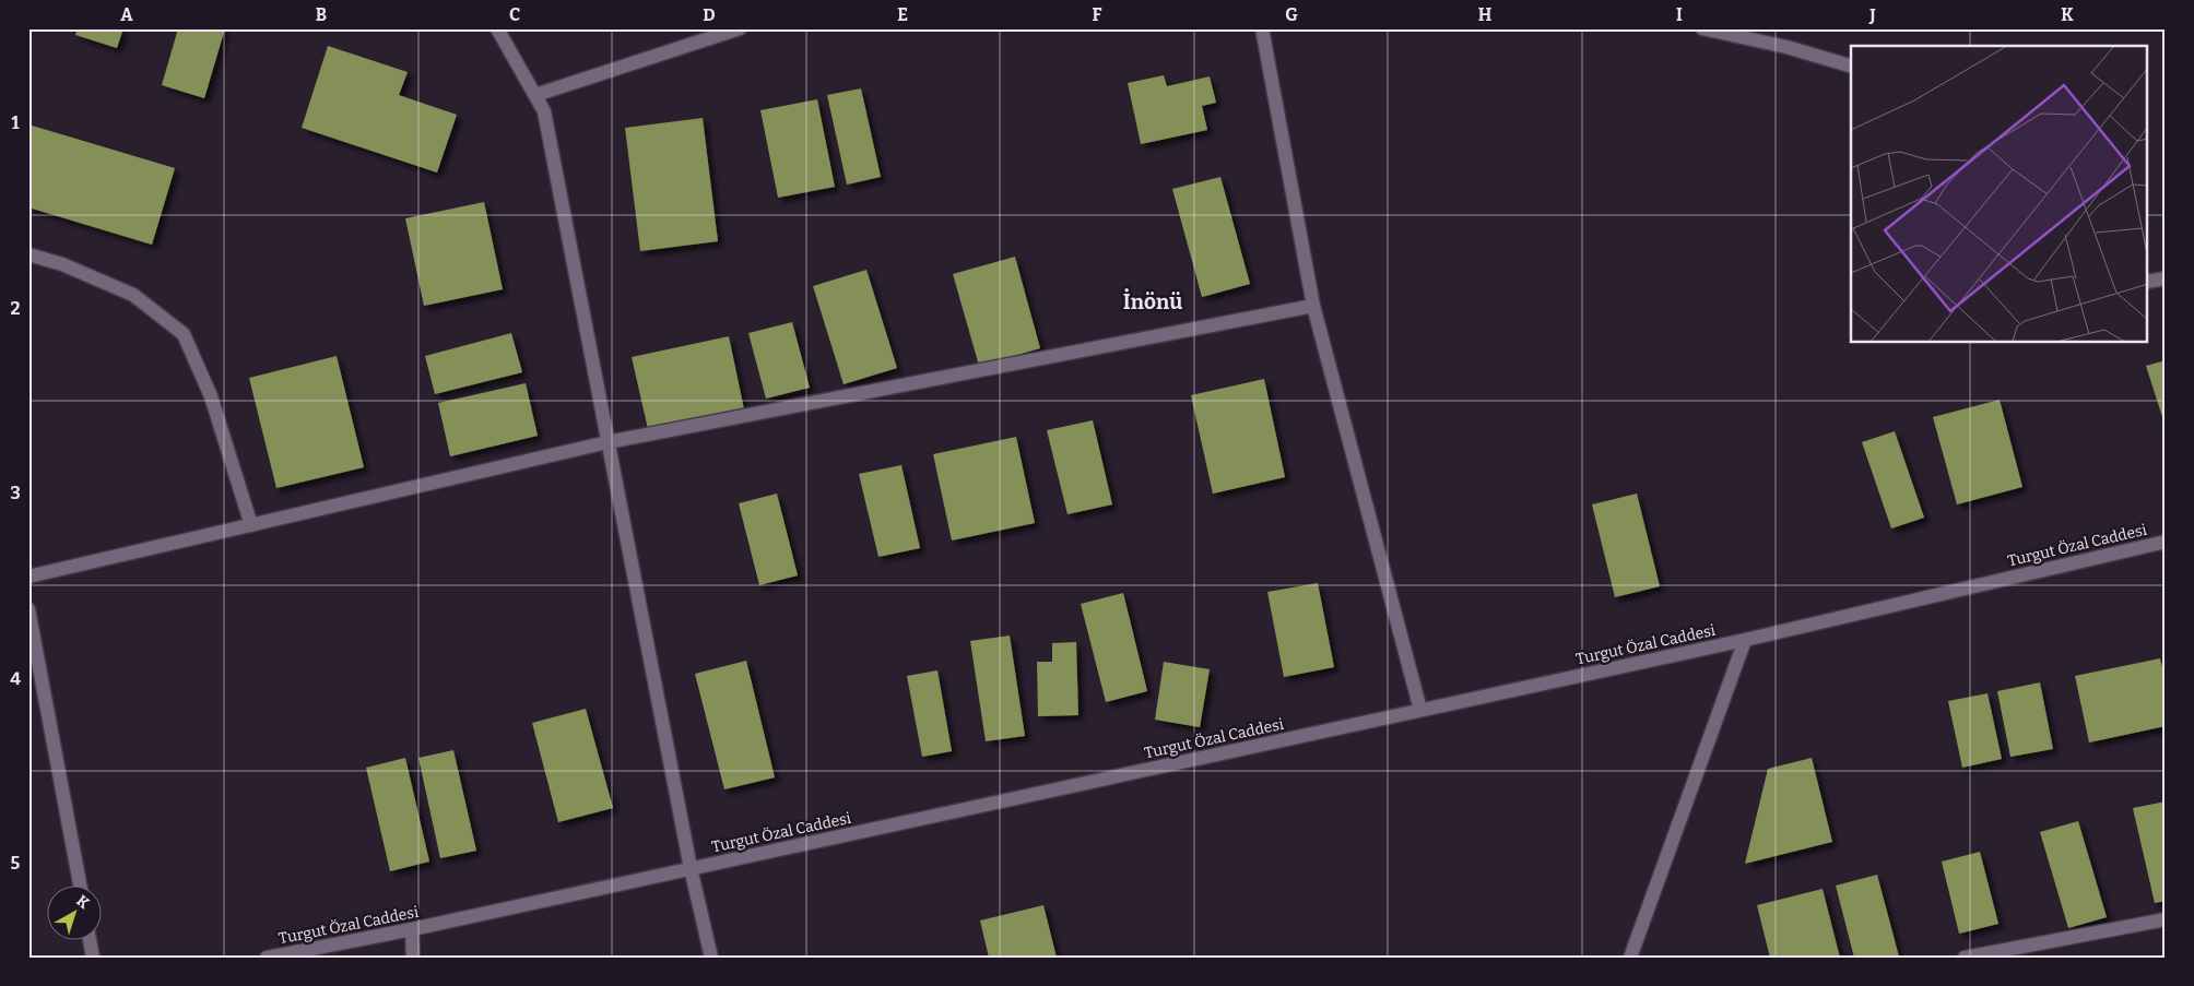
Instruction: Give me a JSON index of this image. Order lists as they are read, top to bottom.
{
  "streets": {
    "street": ["Turgut Özal Caddesi"]
  },
  "districts": ["İnönü"],
  "north": "top right",
  "grid": {
    "columns": [
      "A",
      "B",
      "C",
      "D",
      "E",
      "F",
      "G",
      "H",
      "I",
      "J",
      "K"
    ],
    "rows": [
      "1",
      "2",
      "3",
      "4",
      "5"
    ]
  }
}
